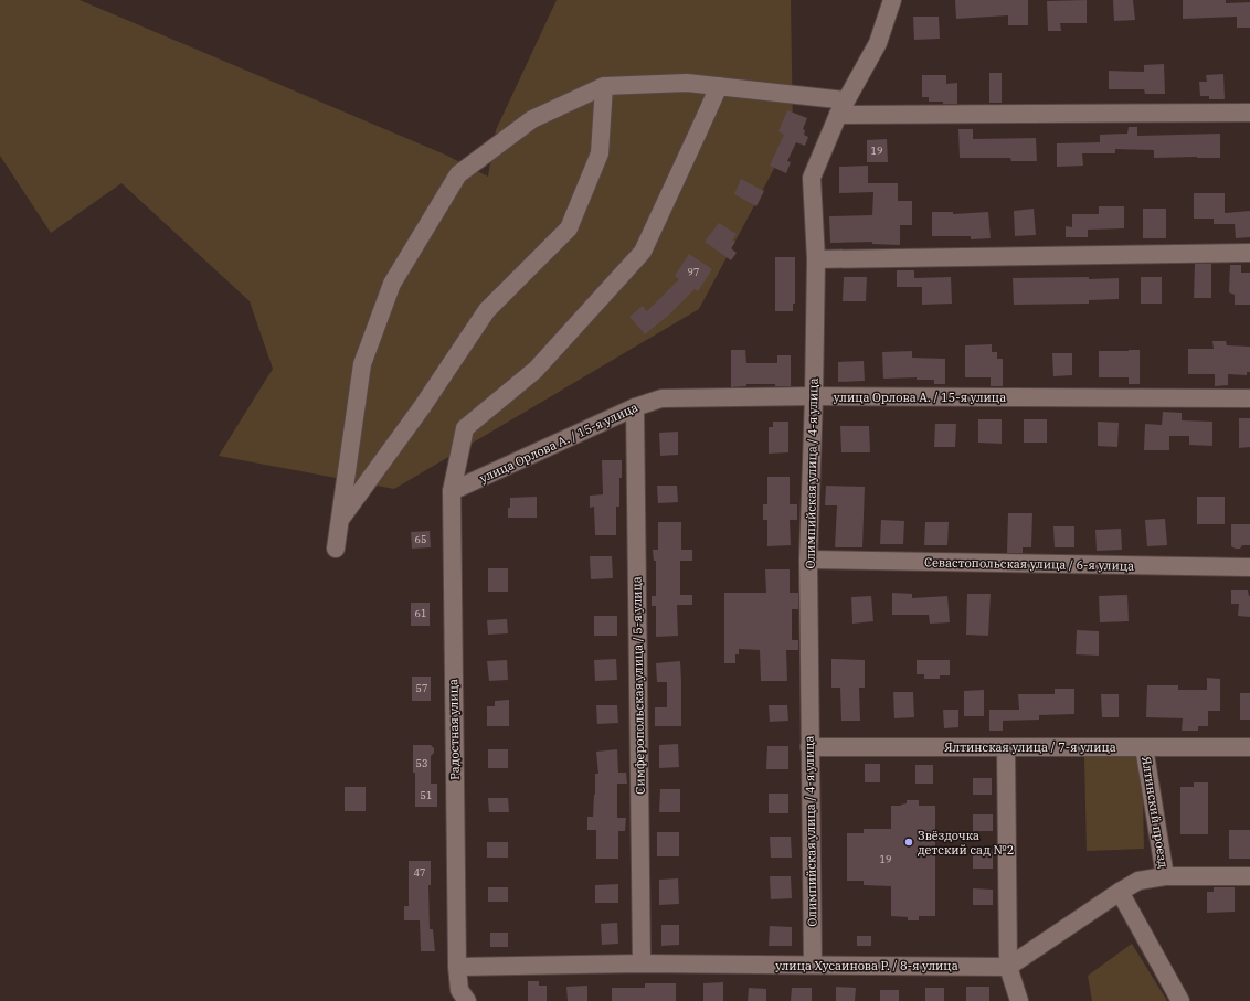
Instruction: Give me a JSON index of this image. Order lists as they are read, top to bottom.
{
  "streets": {
    "street": [
      "улица Орлова А. / 15-я улица",
      "Олимпийская улица / 4-я улица",
      "Севастопольская улица / 6-я улица",
      "Симферопольская улица / 5-я улица",
      "Радостная улица",
      "Ялтинская улица / 7-я улица",
      "Ялтинский проезд",
      "улица Хусаинова Р. / 8-я улица"
    ]
  },
  "crossings": [
    ["улица Орлова А. / 15-я улица", "Олимпийская улица / 4-я улица"],
    ["улица Орлова А. / 15-я улица", "Симферопольская улица / 5-я улица"],
    ["улица Орлова А. / 15-я улица", "Радостная улица"],
    ["Олимпийская улица / 4-я улица", "Севастопольская улица / 6-я улица"],
    ["Олимпийская улица / 4-я улица", "Ялтинская улица / 7-я улица"],
    ["Олимпийская улица / 4-я улица", "улица Хусаинова Р. / 8-я улица"],
    ["Симферопольская улица / 5-я улица", "улица Хусаинова Р. / 8-я улица"],
    ["Радостная улица", "улица Хусаинова Р. / 8-я улица"],
    ["Ялтинская улица / 7-я улица", "Ялтинский проезд"]
  ],
  "places": ["Звёздочка детский сад №2"],
  "house_numbers": [
    "19",
    "97",
    "65",
    "61",
    "57",
    "53",
    "51",
    "19",
    "47"
  ]
}
